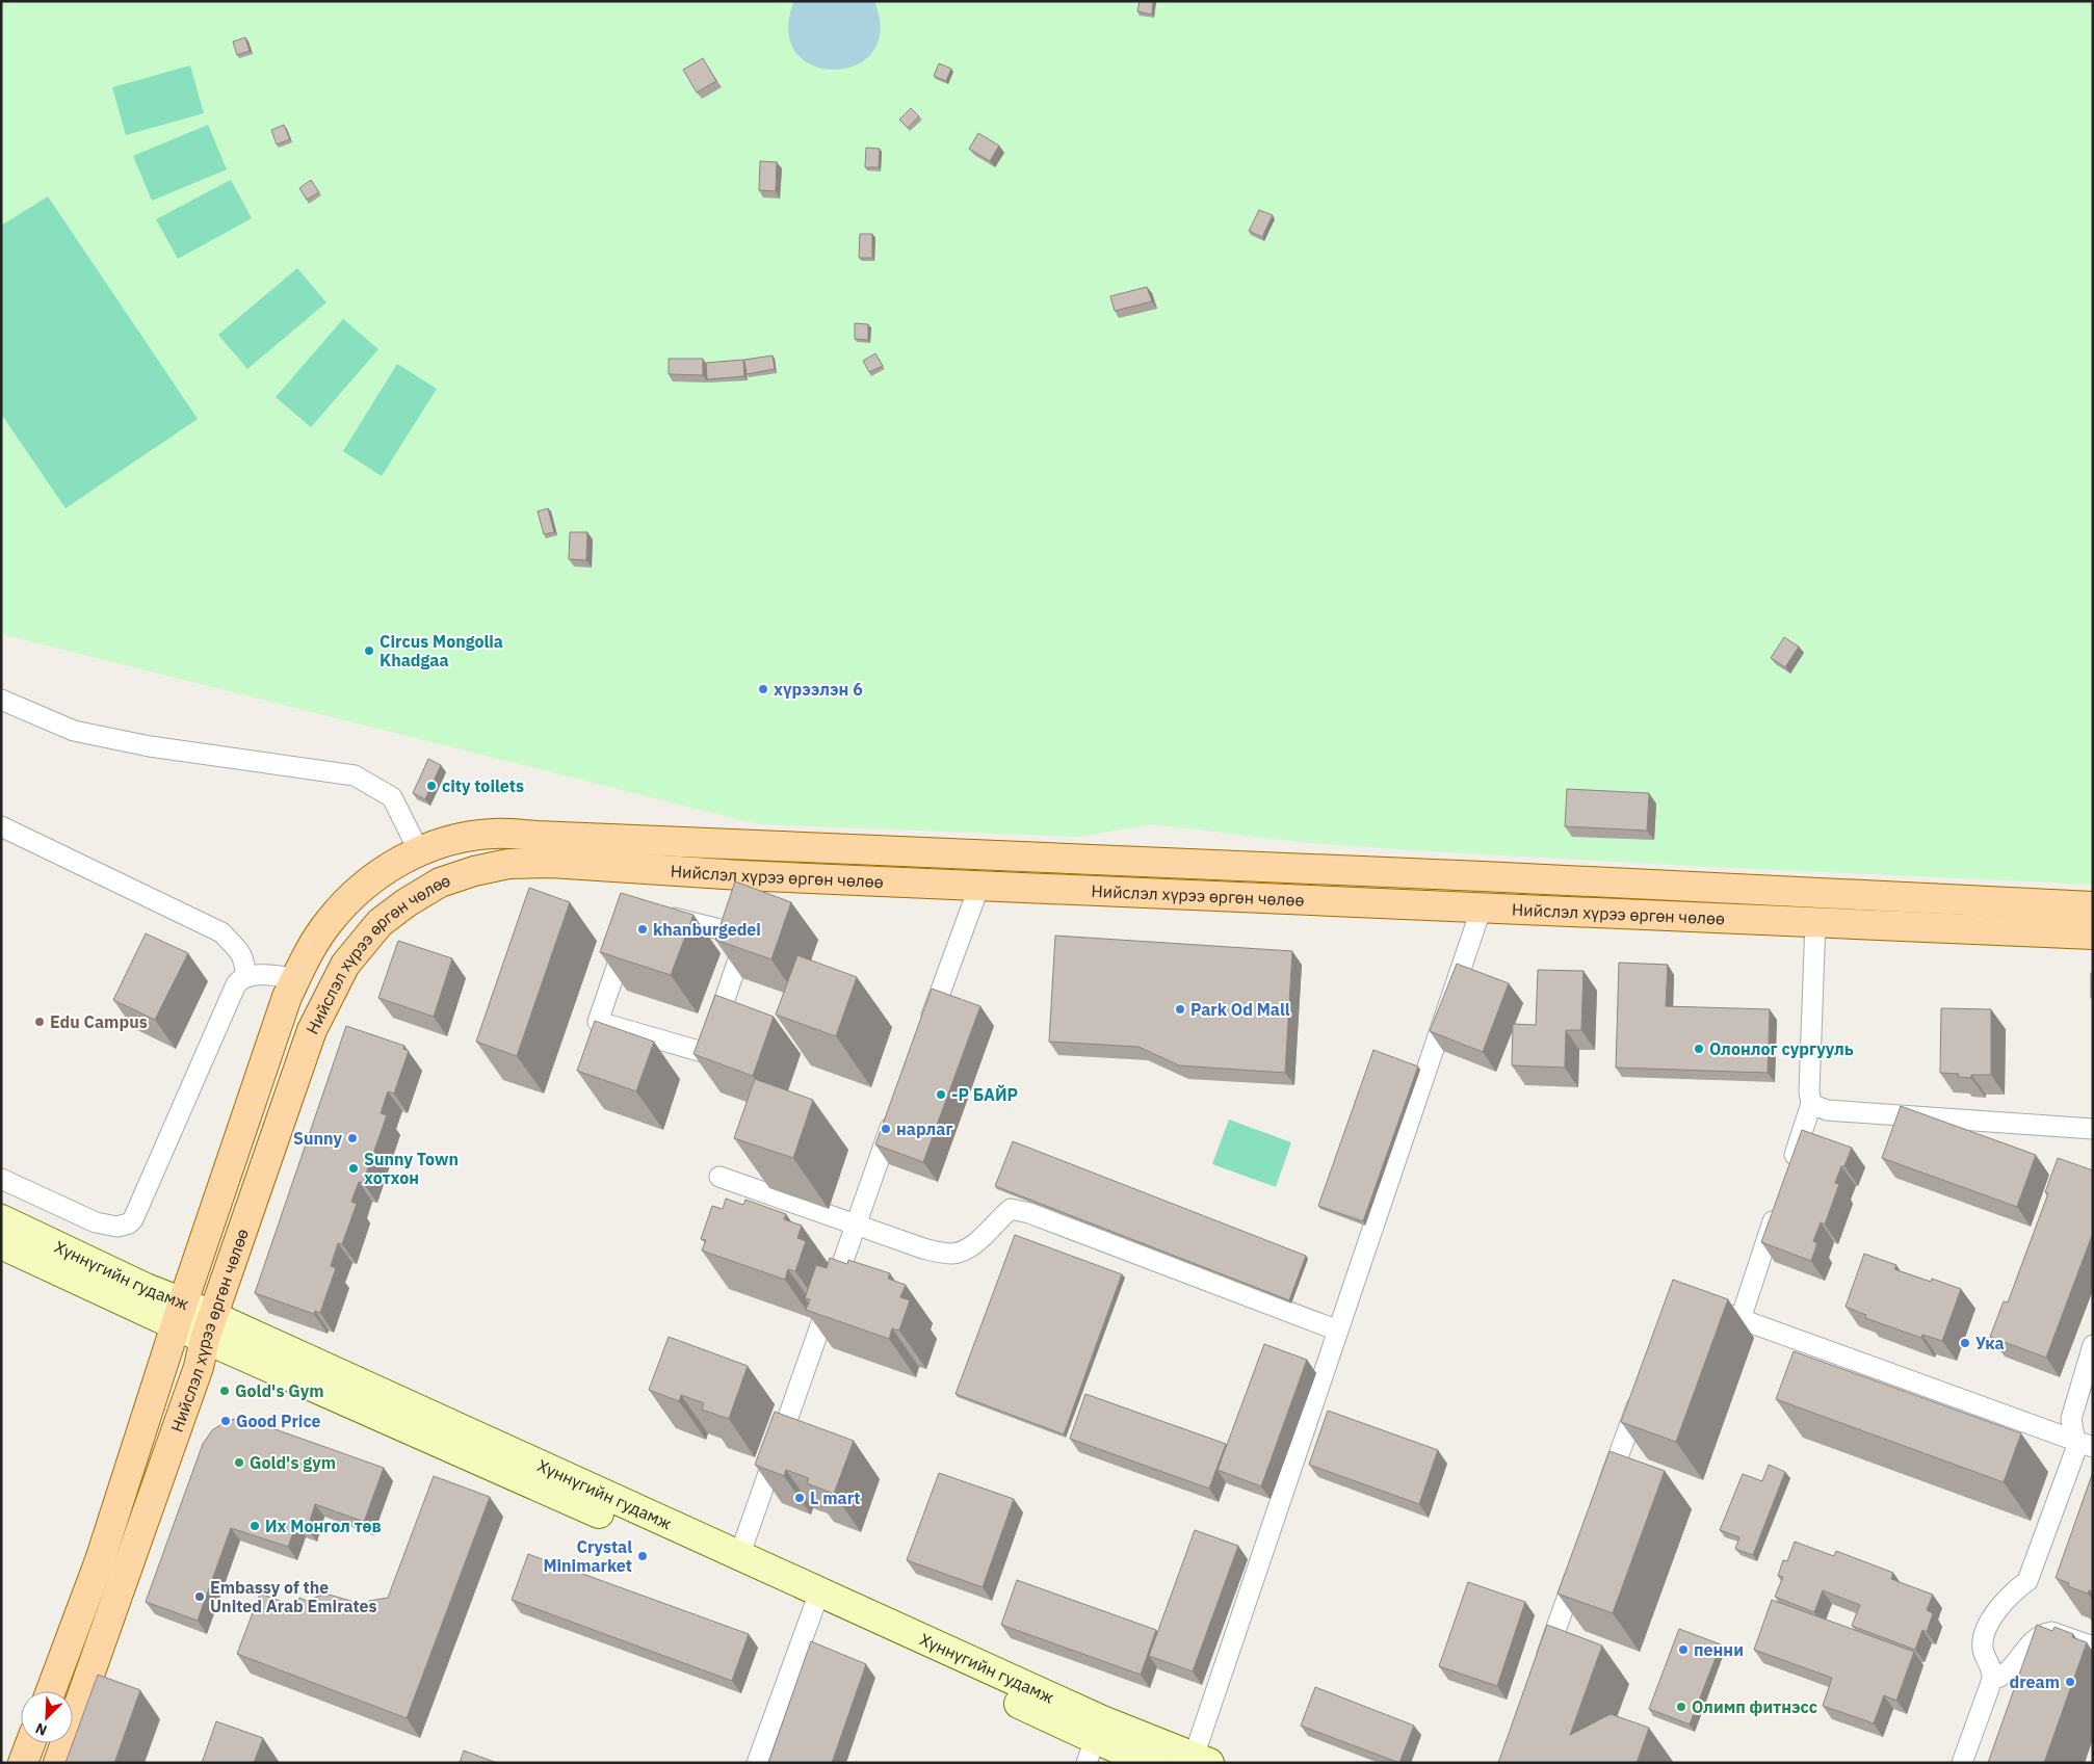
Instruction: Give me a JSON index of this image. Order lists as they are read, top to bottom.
{
  "streets": {
    "main road": ["Нийслэл хүрээ өргөн чөлөө", "Хүннүгийн гудамж"]
  },
  "crossings": [
    ["Нийслэл хүрээ өргөн чөлөө", "Хүннүгийн гудамж"]
  ],
  "places": [
    "Circus Mongolia Khadgaa",
    "хүрээлэн 6",
    "city toilets",
    "khanburgedei",
    "Park Od Mall",
    "Edu Campus",
    "Олонлог сургууль",
    "-Р БАЙР",
    "нарлаг",
    "Sunny",
    "Sunny Town хотхон",
    "Ука",
    "Gold's Gym",
    "Good Price",
    "Gold's gym",
    "L mart",
    "Их Монгол төв",
    "Crystal Minimarket",
    "Embassy of the United Arab Emirates",
    "пенни",
    "dream",
    "Олимп фитнэсс"
  ],
  "north": "bottom left"
}
